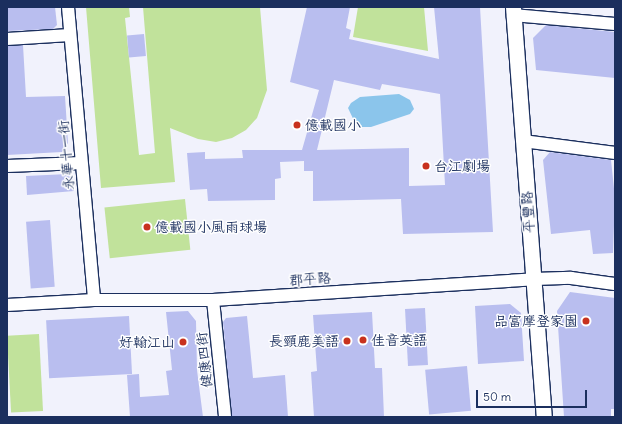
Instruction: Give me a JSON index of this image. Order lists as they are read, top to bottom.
{
  "streets": {
    "street": [
      "永華十一街",
      "平豐路",
      "郡平路",
      "健康四街"
    ]
  },
  "crossings": [
    ["永華十一街", "郡平路"],
    ["平豐路", "郡平路"],
    ["郡平路", "健康四街"]
  ],
  "places": [
    "億載國小",
    "台江劇場",
    "億載國小風雨球場",
    "品富摩登家園",
    "佳音英語",
    "長頸鹿美語",
    "好翰江山"
  ],
  "scale_bar": "50 m"
}
